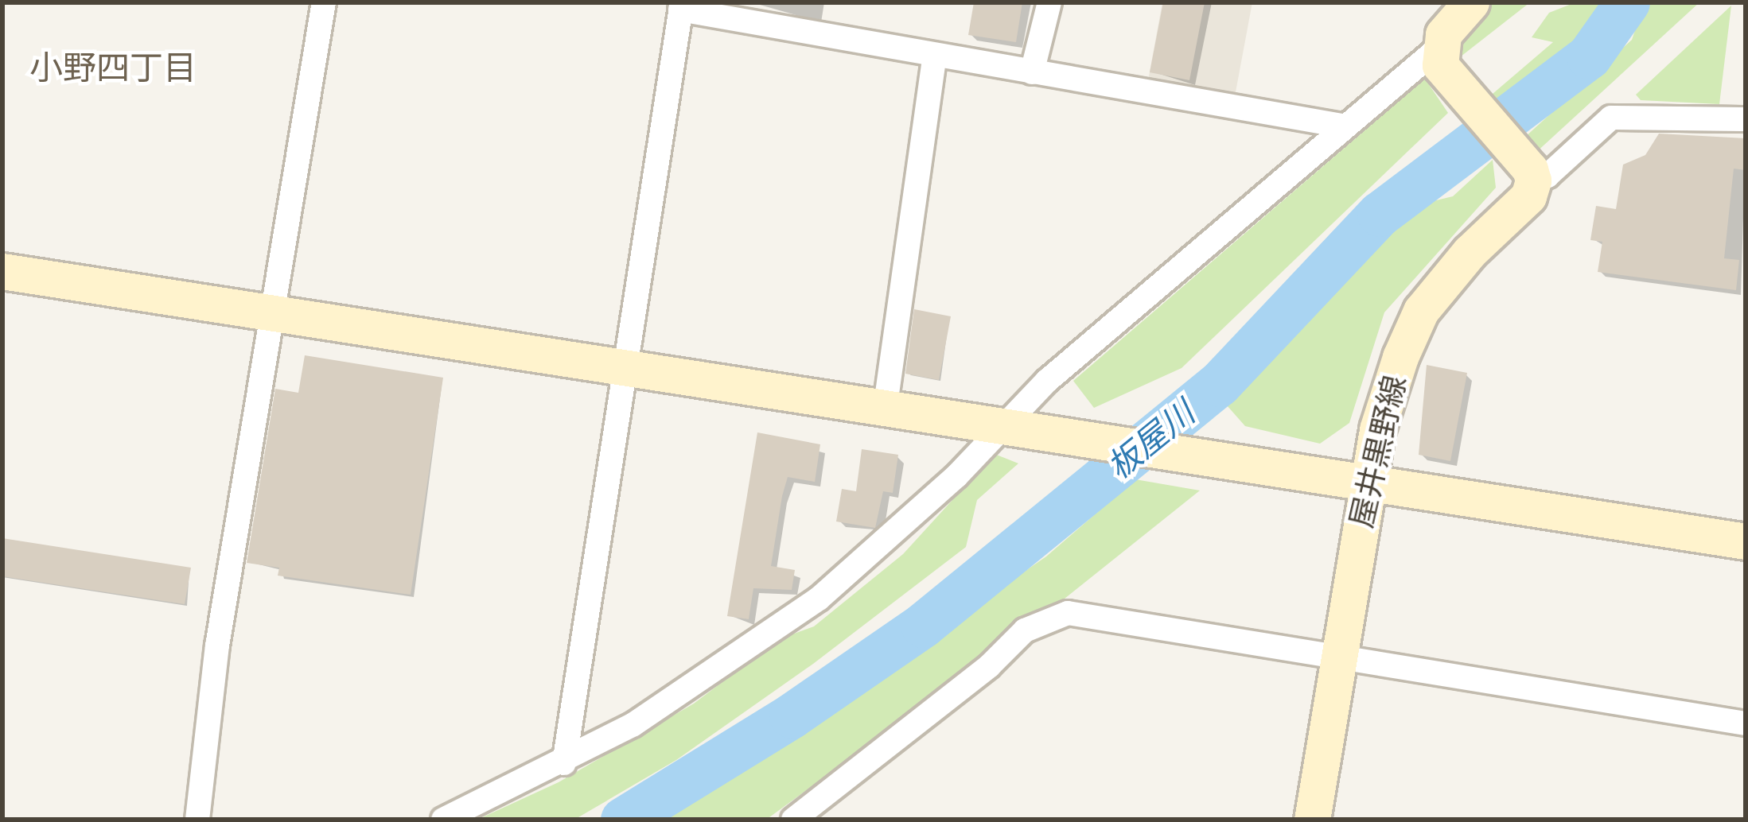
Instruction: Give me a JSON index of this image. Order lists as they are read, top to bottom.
{
  "streets": {
    "street": ["屋井黒野線"]
  },
  "districts": ["小野四丁目"],
  "water": ["板屋川"]
}
